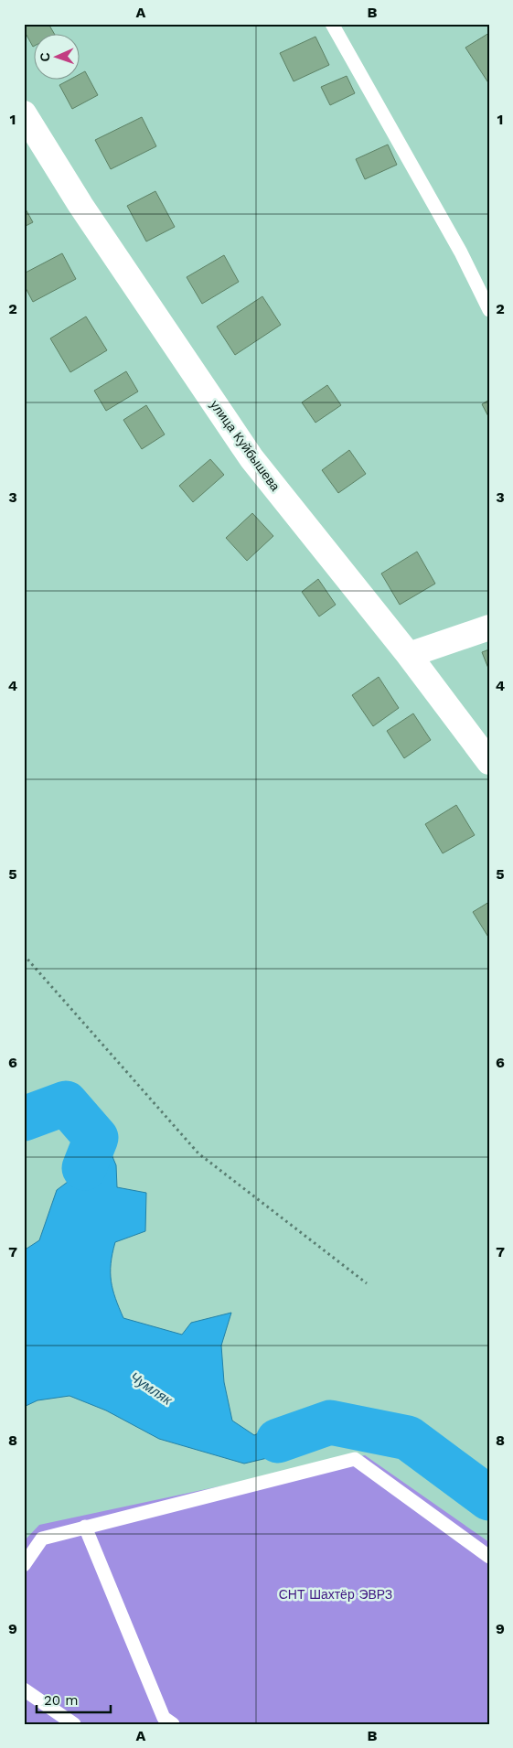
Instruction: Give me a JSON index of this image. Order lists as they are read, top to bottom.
{
  "streets": {
    "street": ["улица Куйбышева"]
  },
  "water": ["Чумляк"],
  "parks": ["СНТ Шахтёр ЭВРЗ"],
  "scale_bar": "20 m",
  "north": "left",
  "grid": {
    "columns": ["A", "B"],
    "rows": [
      "1",
      "2",
      "3",
      "4",
      "5",
      "6",
      "7",
      "8",
      "9"
    ]
  }
}
